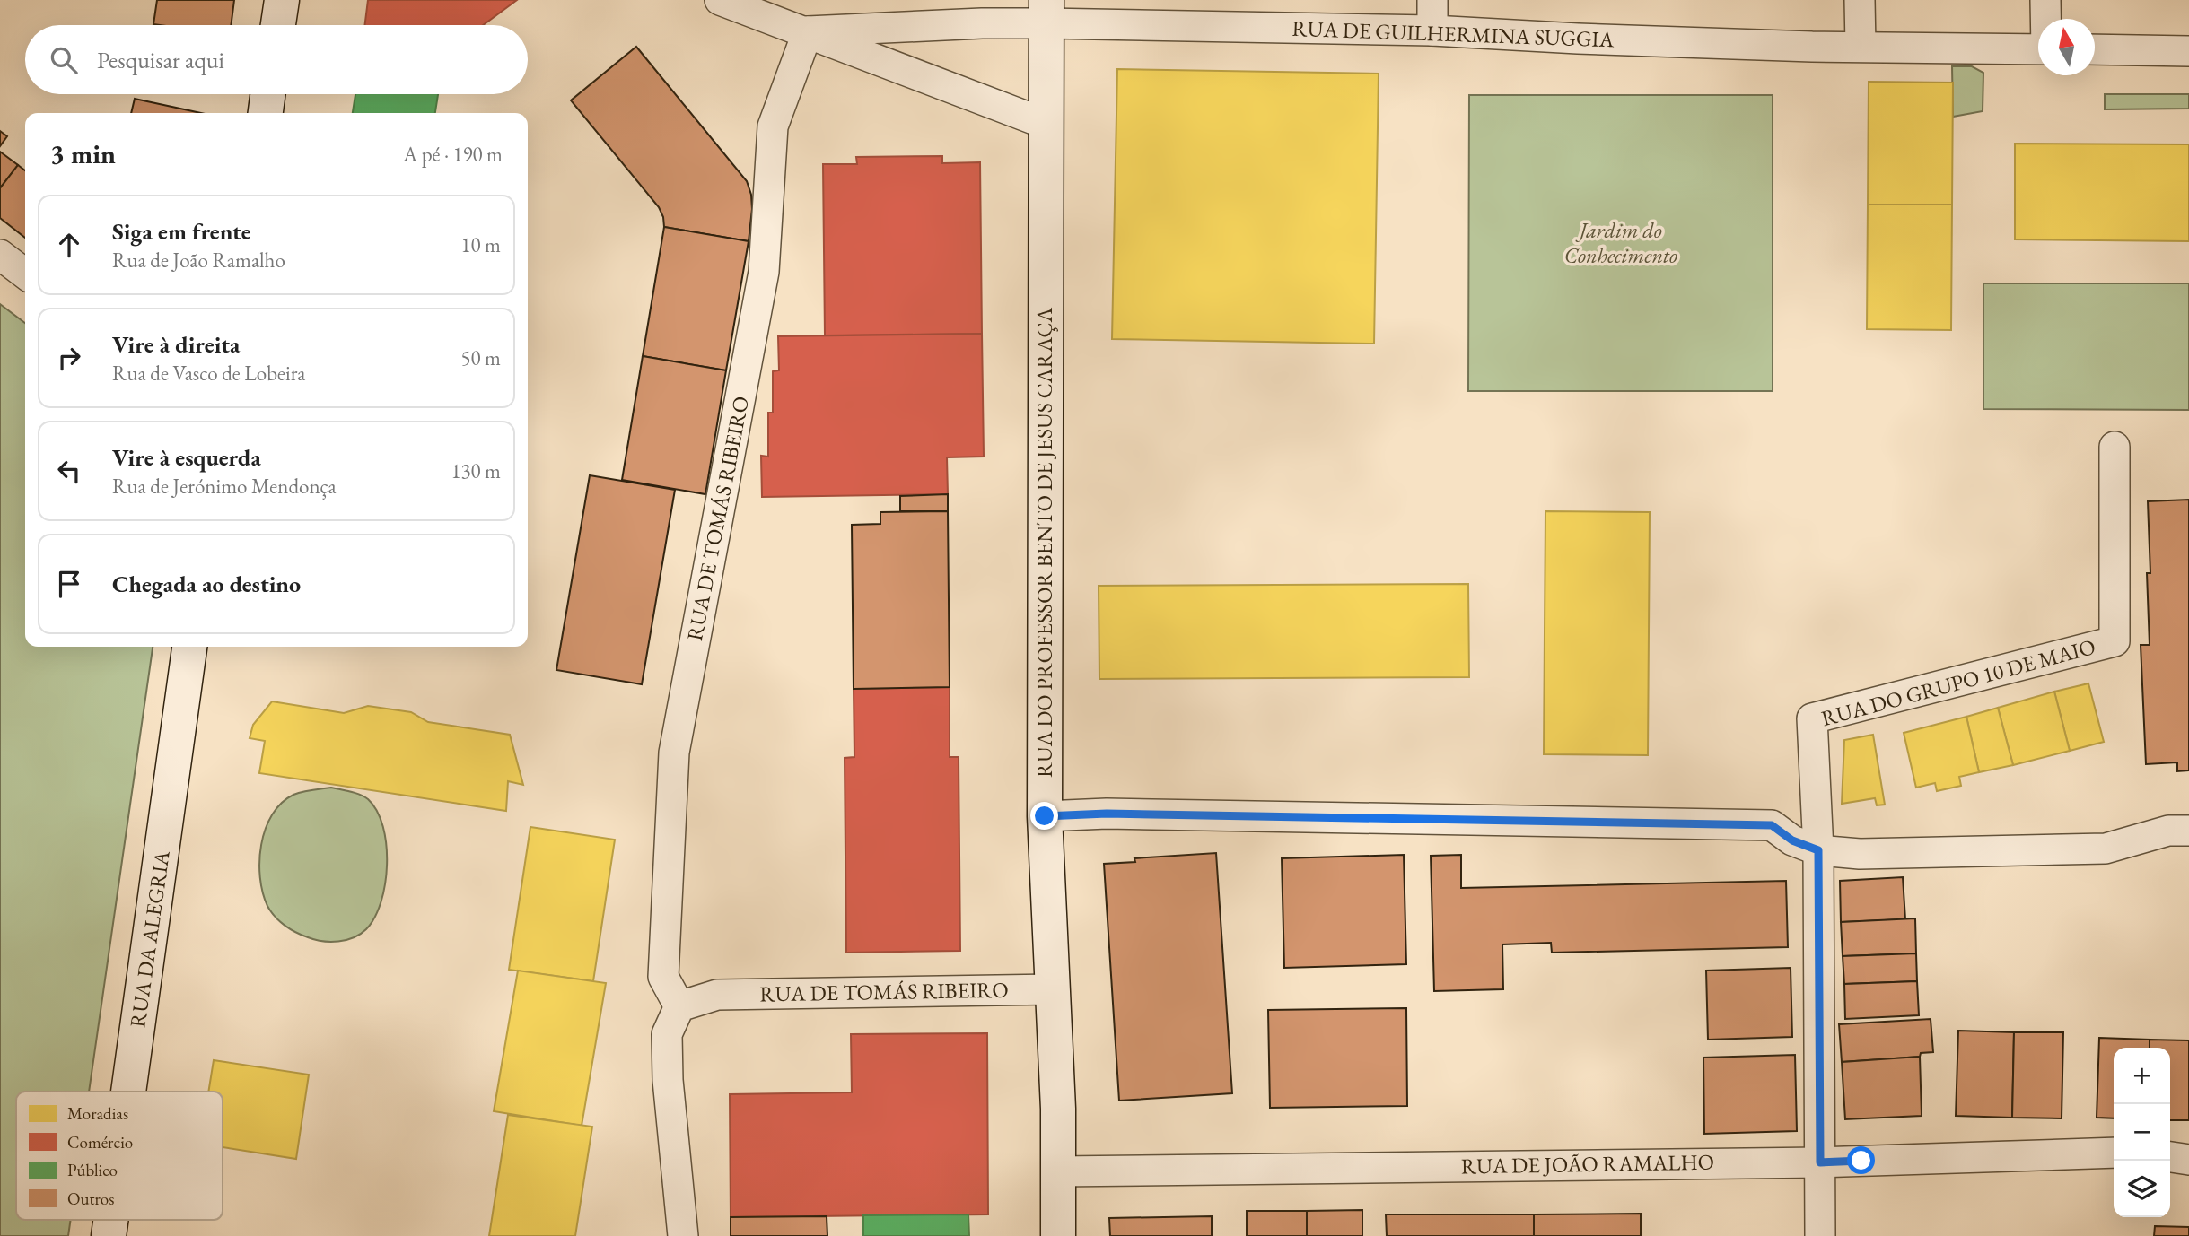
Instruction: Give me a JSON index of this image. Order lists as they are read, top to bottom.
{
  "streets": {
    "street": [
      "RUA DE GUILHERMINA SUGGIA",
      "RUA DE TOMÁS RIBEIRO",
      "RUA DO PROFESSOR BENTO DE JESUS CARAÇA",
      "RUA DO GRUPO 10 DE MAIO",
      "RUA DA ALEGRIA",
      "RUA DE JOÃO RAMALHO"
    ]
  },
  "crossings": [
    ["RUA DE GUILHERMINA SUGGIA", "RUA DE TOMÁS RIBEIRO"],
    ["RUA DE GUILHERMINA SUGGIA", "RUA DO PROFESSOR BENTO DE JESUS CARAÇA"],
    ["RUA DE TOMÁS RIBEIRO", "RUA DO PROFESSOR BENTO DE JESUS CARAÇA"],
    ["RUA DO PROFESSOR BENTO DE JESUS CARAÇA", "RUA DE JOÃO RAMALHO"]
  ],
  "parks": ["Jardim do Conhecimento"],
  "legend": [
    "Moradias",
    "Comércio",
    "Público",
    "Outros"
  ],
  "north": "top",
  "page": {
    "search": "Pesquisar aqui",
    "heading": ["3 min", "A pé · 190 m"],
    "list": [
      ["Siga em frente", "Rua de João Ramalho", "10 m"],
      ["Vire à direita", "Rua de Vasco de Lobeira", "50 m"],
      ["Vire à esquerda", "Rua de Jerónimo Mendonça", "130 m"],
      "Chegada ao destino"
    ],
    "map_buttons": ["+", "−"]
  }
}
